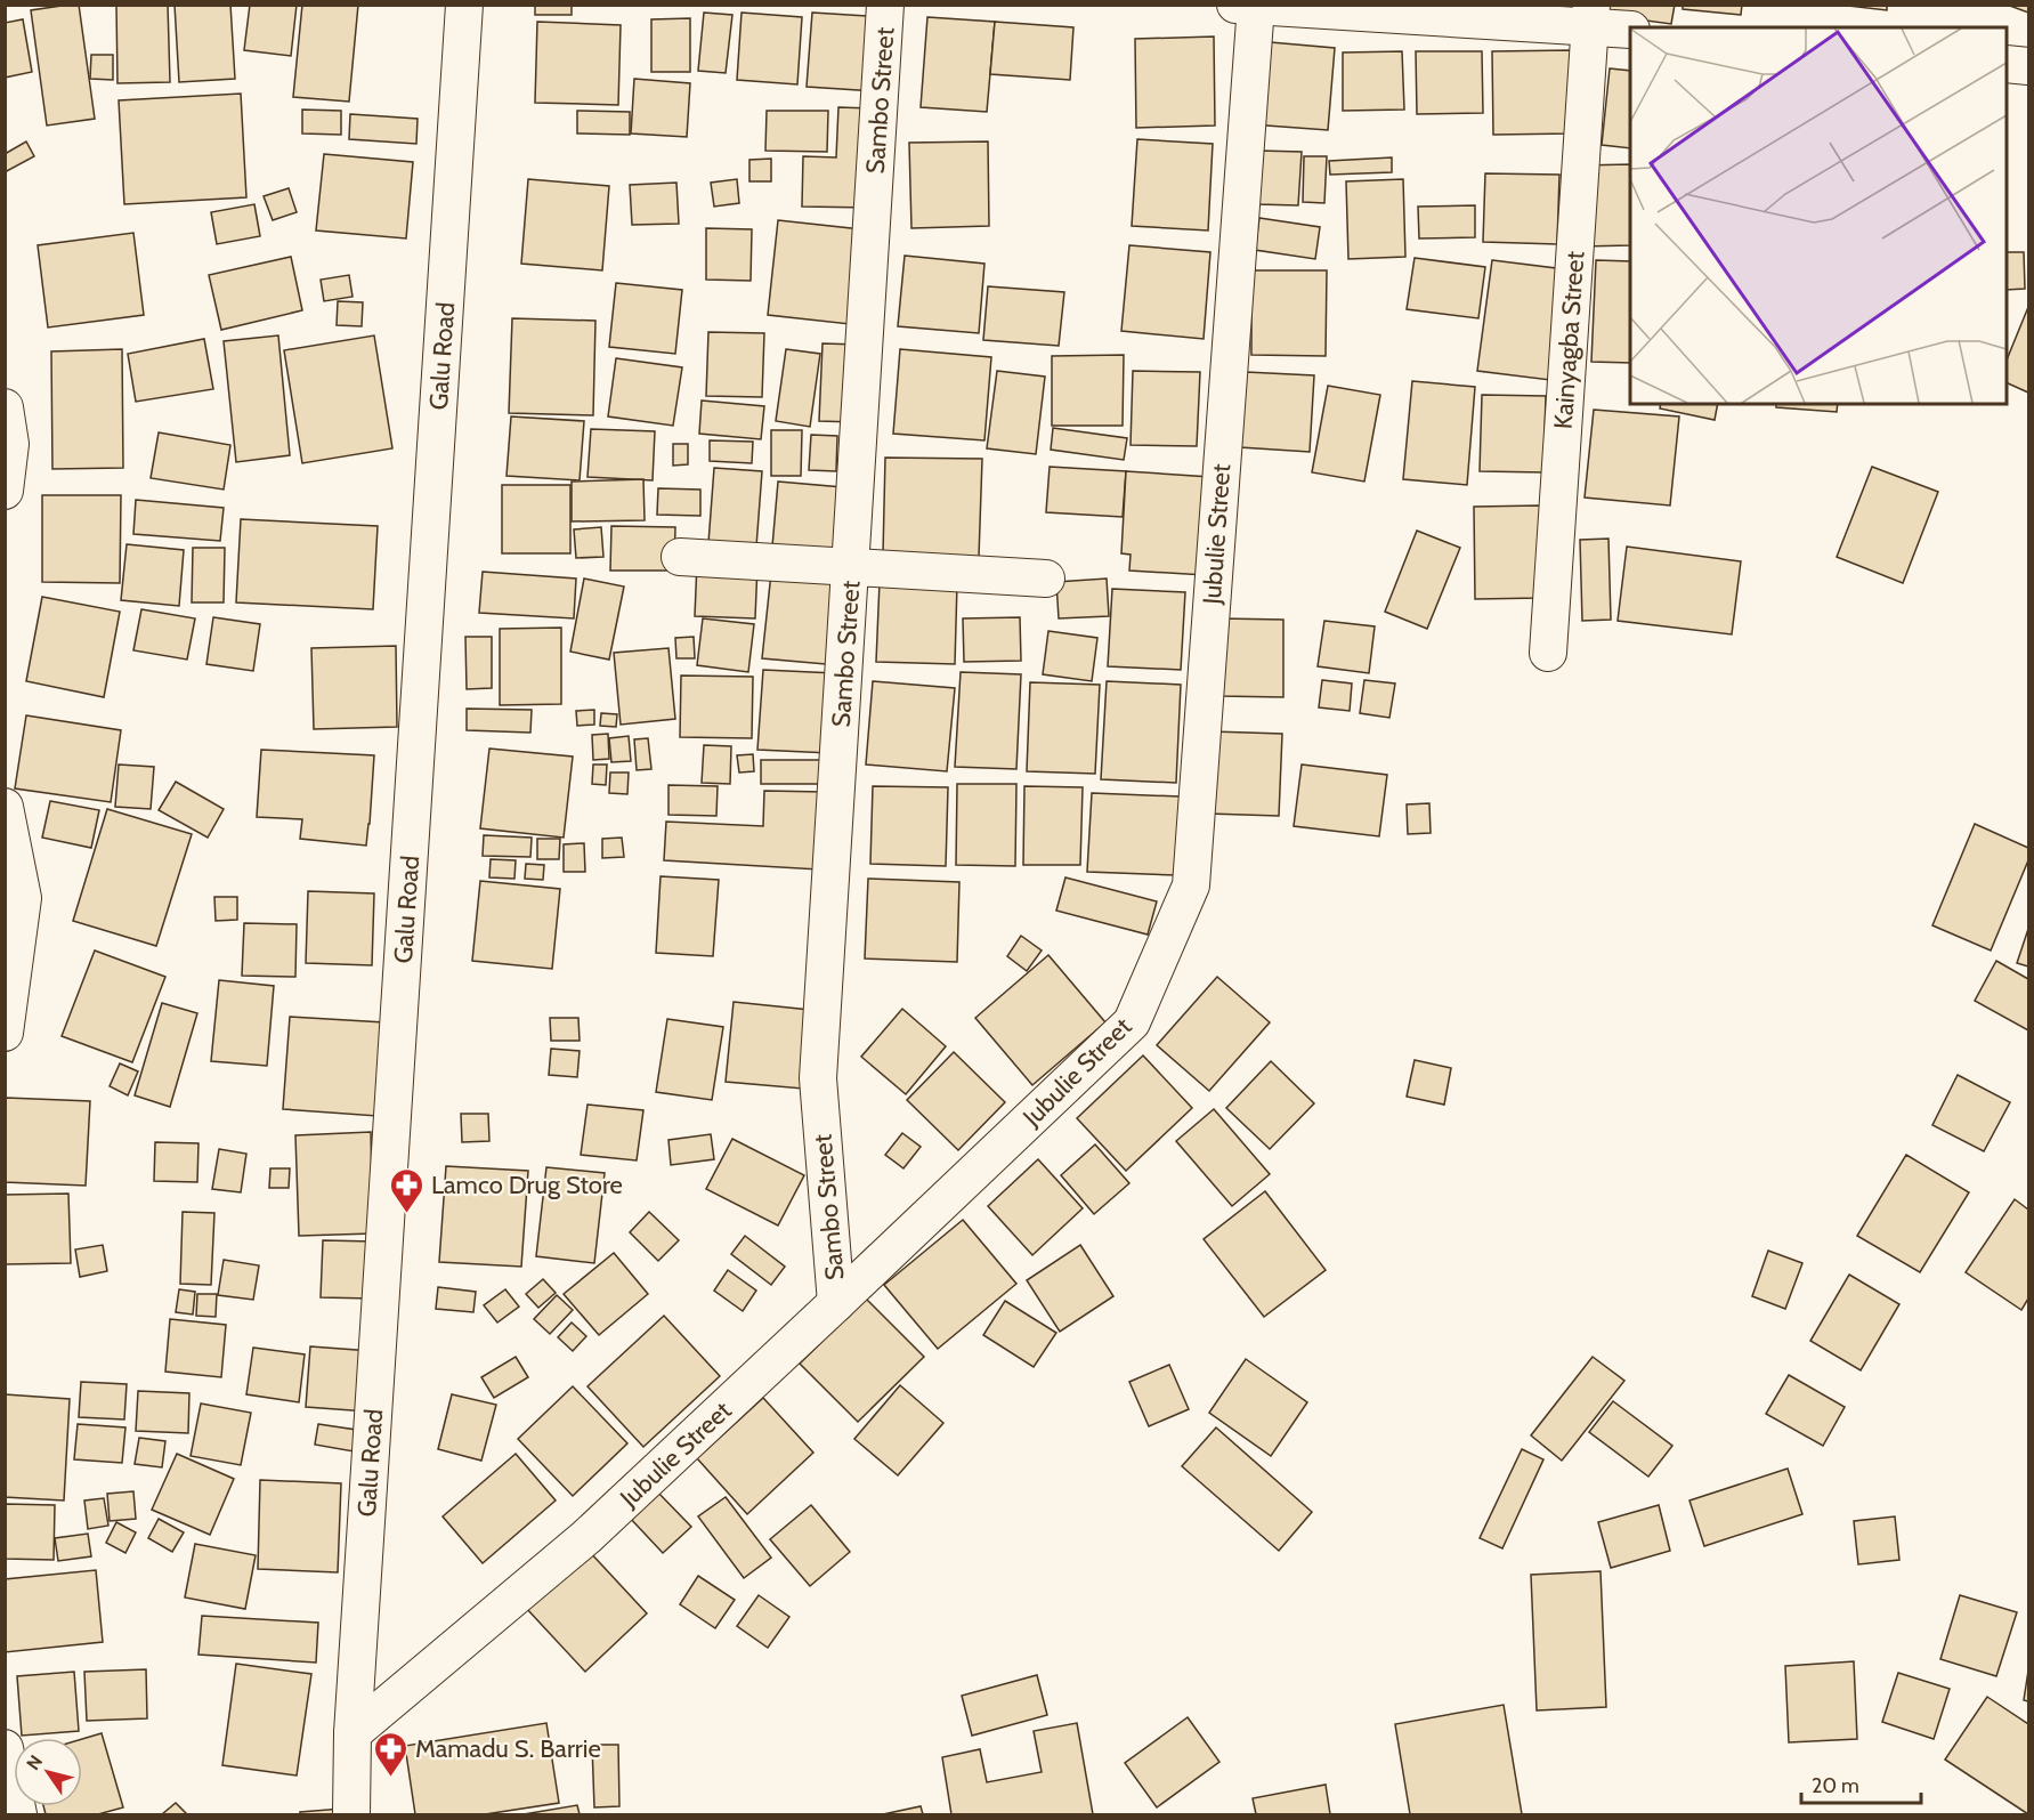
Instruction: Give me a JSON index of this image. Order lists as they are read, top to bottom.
{
  "streets": {
    "street": [
      "Sambo Street",
      "Kainyagba Street",
      "Galu Road",
      "Jubulie Street"
    ]
  },
  "crossings": [
    ["Sambo Street", "Jubulie Street"],
    ["Galu Road", "Jubulie Street"]
  ],
  "places": {
    "pharmacy": ["Lamco Drug Store", "Mamadu S. Barrie"]
  },
  "scale_bar": "20 m",
  "north": "top left"
}
